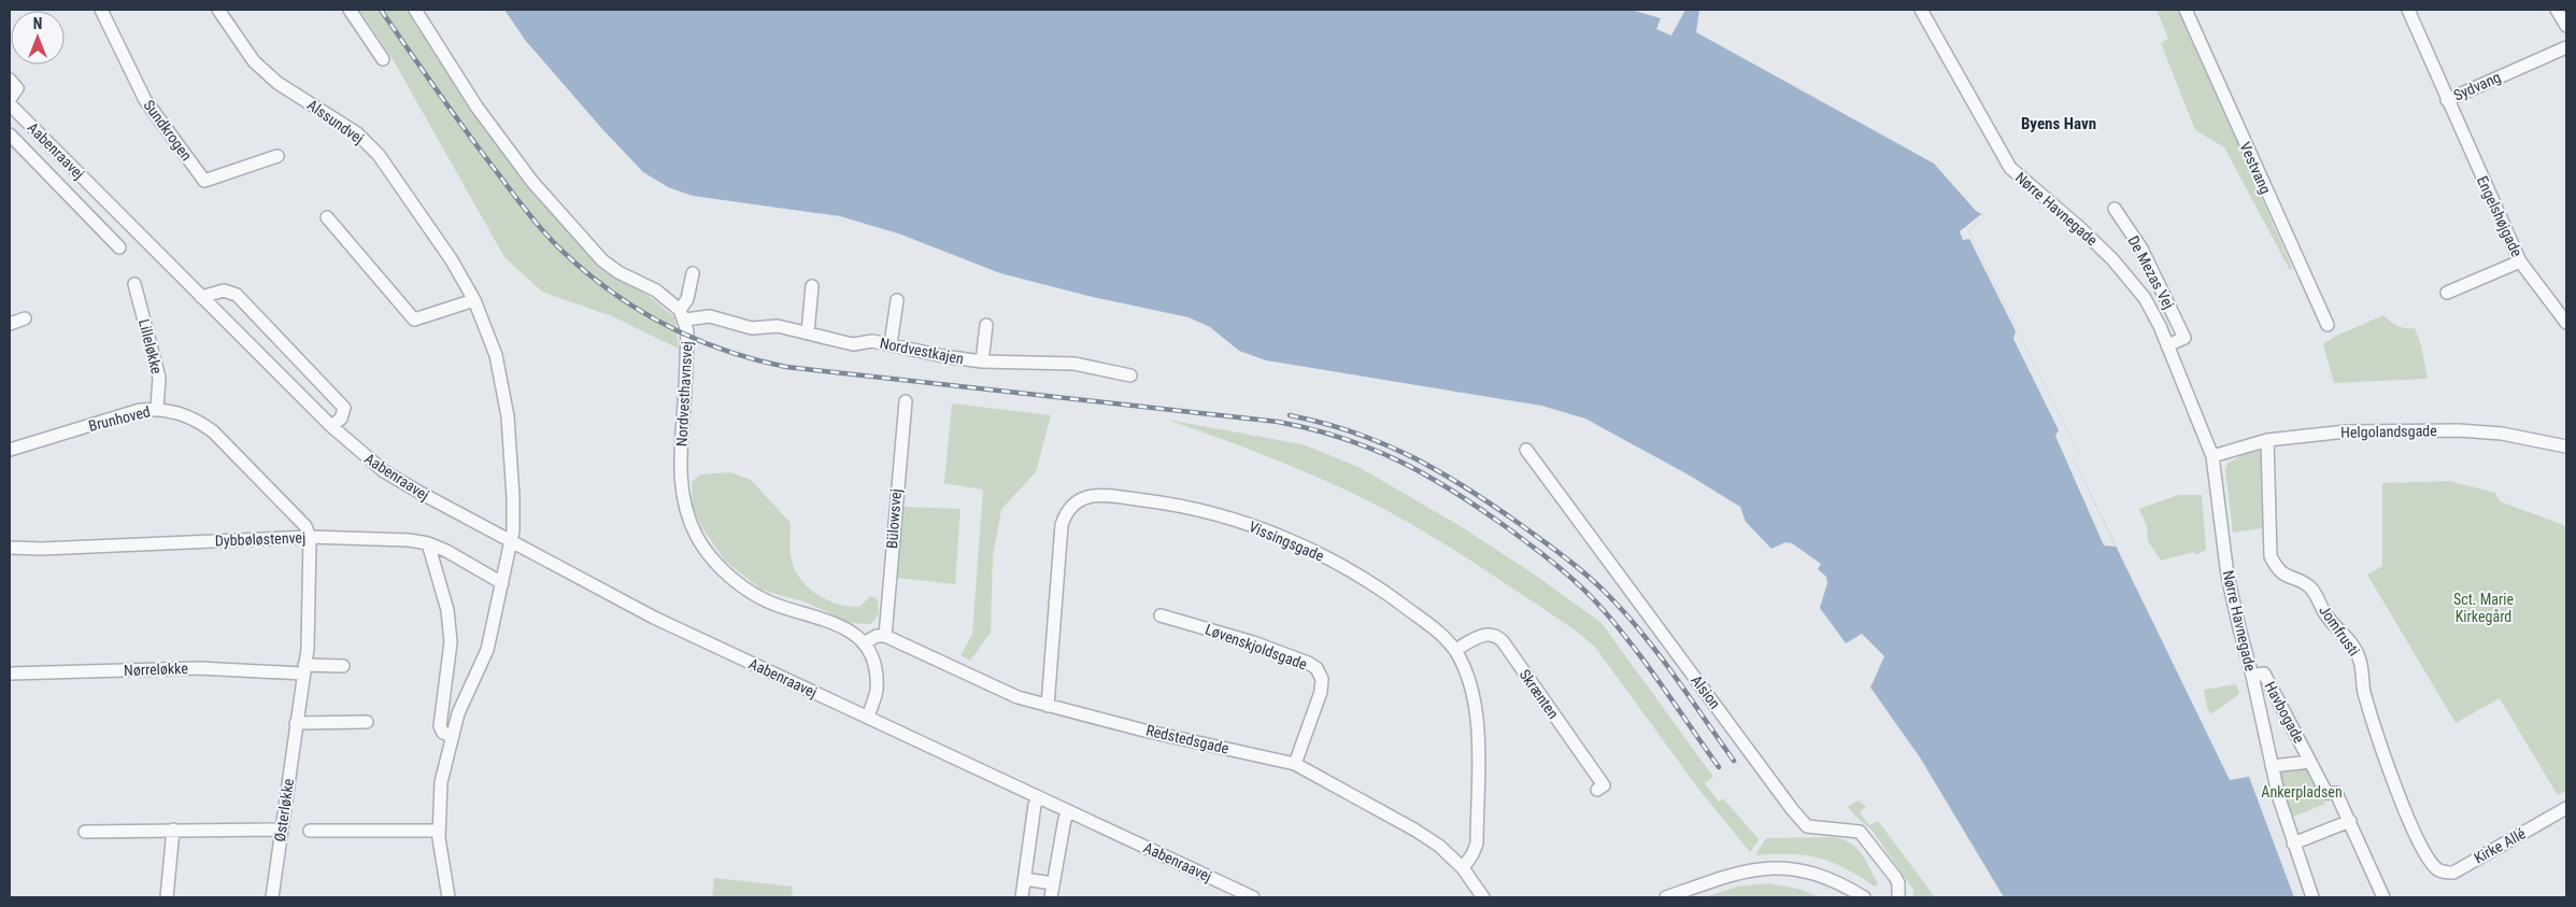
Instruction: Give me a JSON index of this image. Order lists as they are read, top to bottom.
{
  "streets": {
    "street": [
      "Sydvang",
      "Alssundvej",
      "Sundkrogen",
      "Aabenraavej",
      "Vestvang",
      "Nørre Havnegade",
      "Engelshøjgade",
      "De Mezas Vej",
      "Lilleløkke",
      "Nordvestkajen",
      "Nordvesthavnsvej",
      "Brunhoved",
      "Helgolandsgade",
      "Bülowsvej",
      "Dybbøløstenvej",
      "Vissingsgade",
      "Jomfrusti",
      "Løvenskjoldsgade",
      "Nørreløkke",
      "Alsion",
      "Skrænten",
      "Havbogade",
      "Redstedsgade",
      "Østerløkke",
      "Kirke Allé"
    ]
  },
  "crossings": [
    ["Sydvang", "Engelshøjgade"],
    ["Alssundvej", "Aabenraavej"],
    ["Alssundvej", "Dybbøløstenvej"],
    ["Aabenraavej", "Nordvesthavnsvej"],
    ["Nørre Havnegade", "De Mezas Vej"],
    ["Nørre Havnegade", "Helgolandsgade"],
    ["Nørre Havnegade", "Havbogade"],
    ["Lilleløkke", "Brunhoved"],
    ["Nordvestkajen", "Nordvesthavnsvej"],
    ["Brunhoved", "Dybbøløstenvej"],
    ["Brunhoved", "Østerløkke"],
    ["Helgolandsgade", "Jomfrusti"],
    ["Bülowsvej", "Redstedsgade"],
    ["Dybbøløstenvej", "Østerløkke"],
    ["Vissingsgade", "Skrænten"],
    ["Vissingsgade", "Redstedsgade"],
    ["Jomfrusti", "Kirke Allé"],
    ["Løvenskjoldsgade", "Redstedsgade"],
    ["Nørreløkke", "Østerløkke"]
  ],
  "districts": ["Byens Havn"],
  "parks": ["Sct. Marie Kirkegård", "Ankerpladsen"],
  "north": "top"
}
